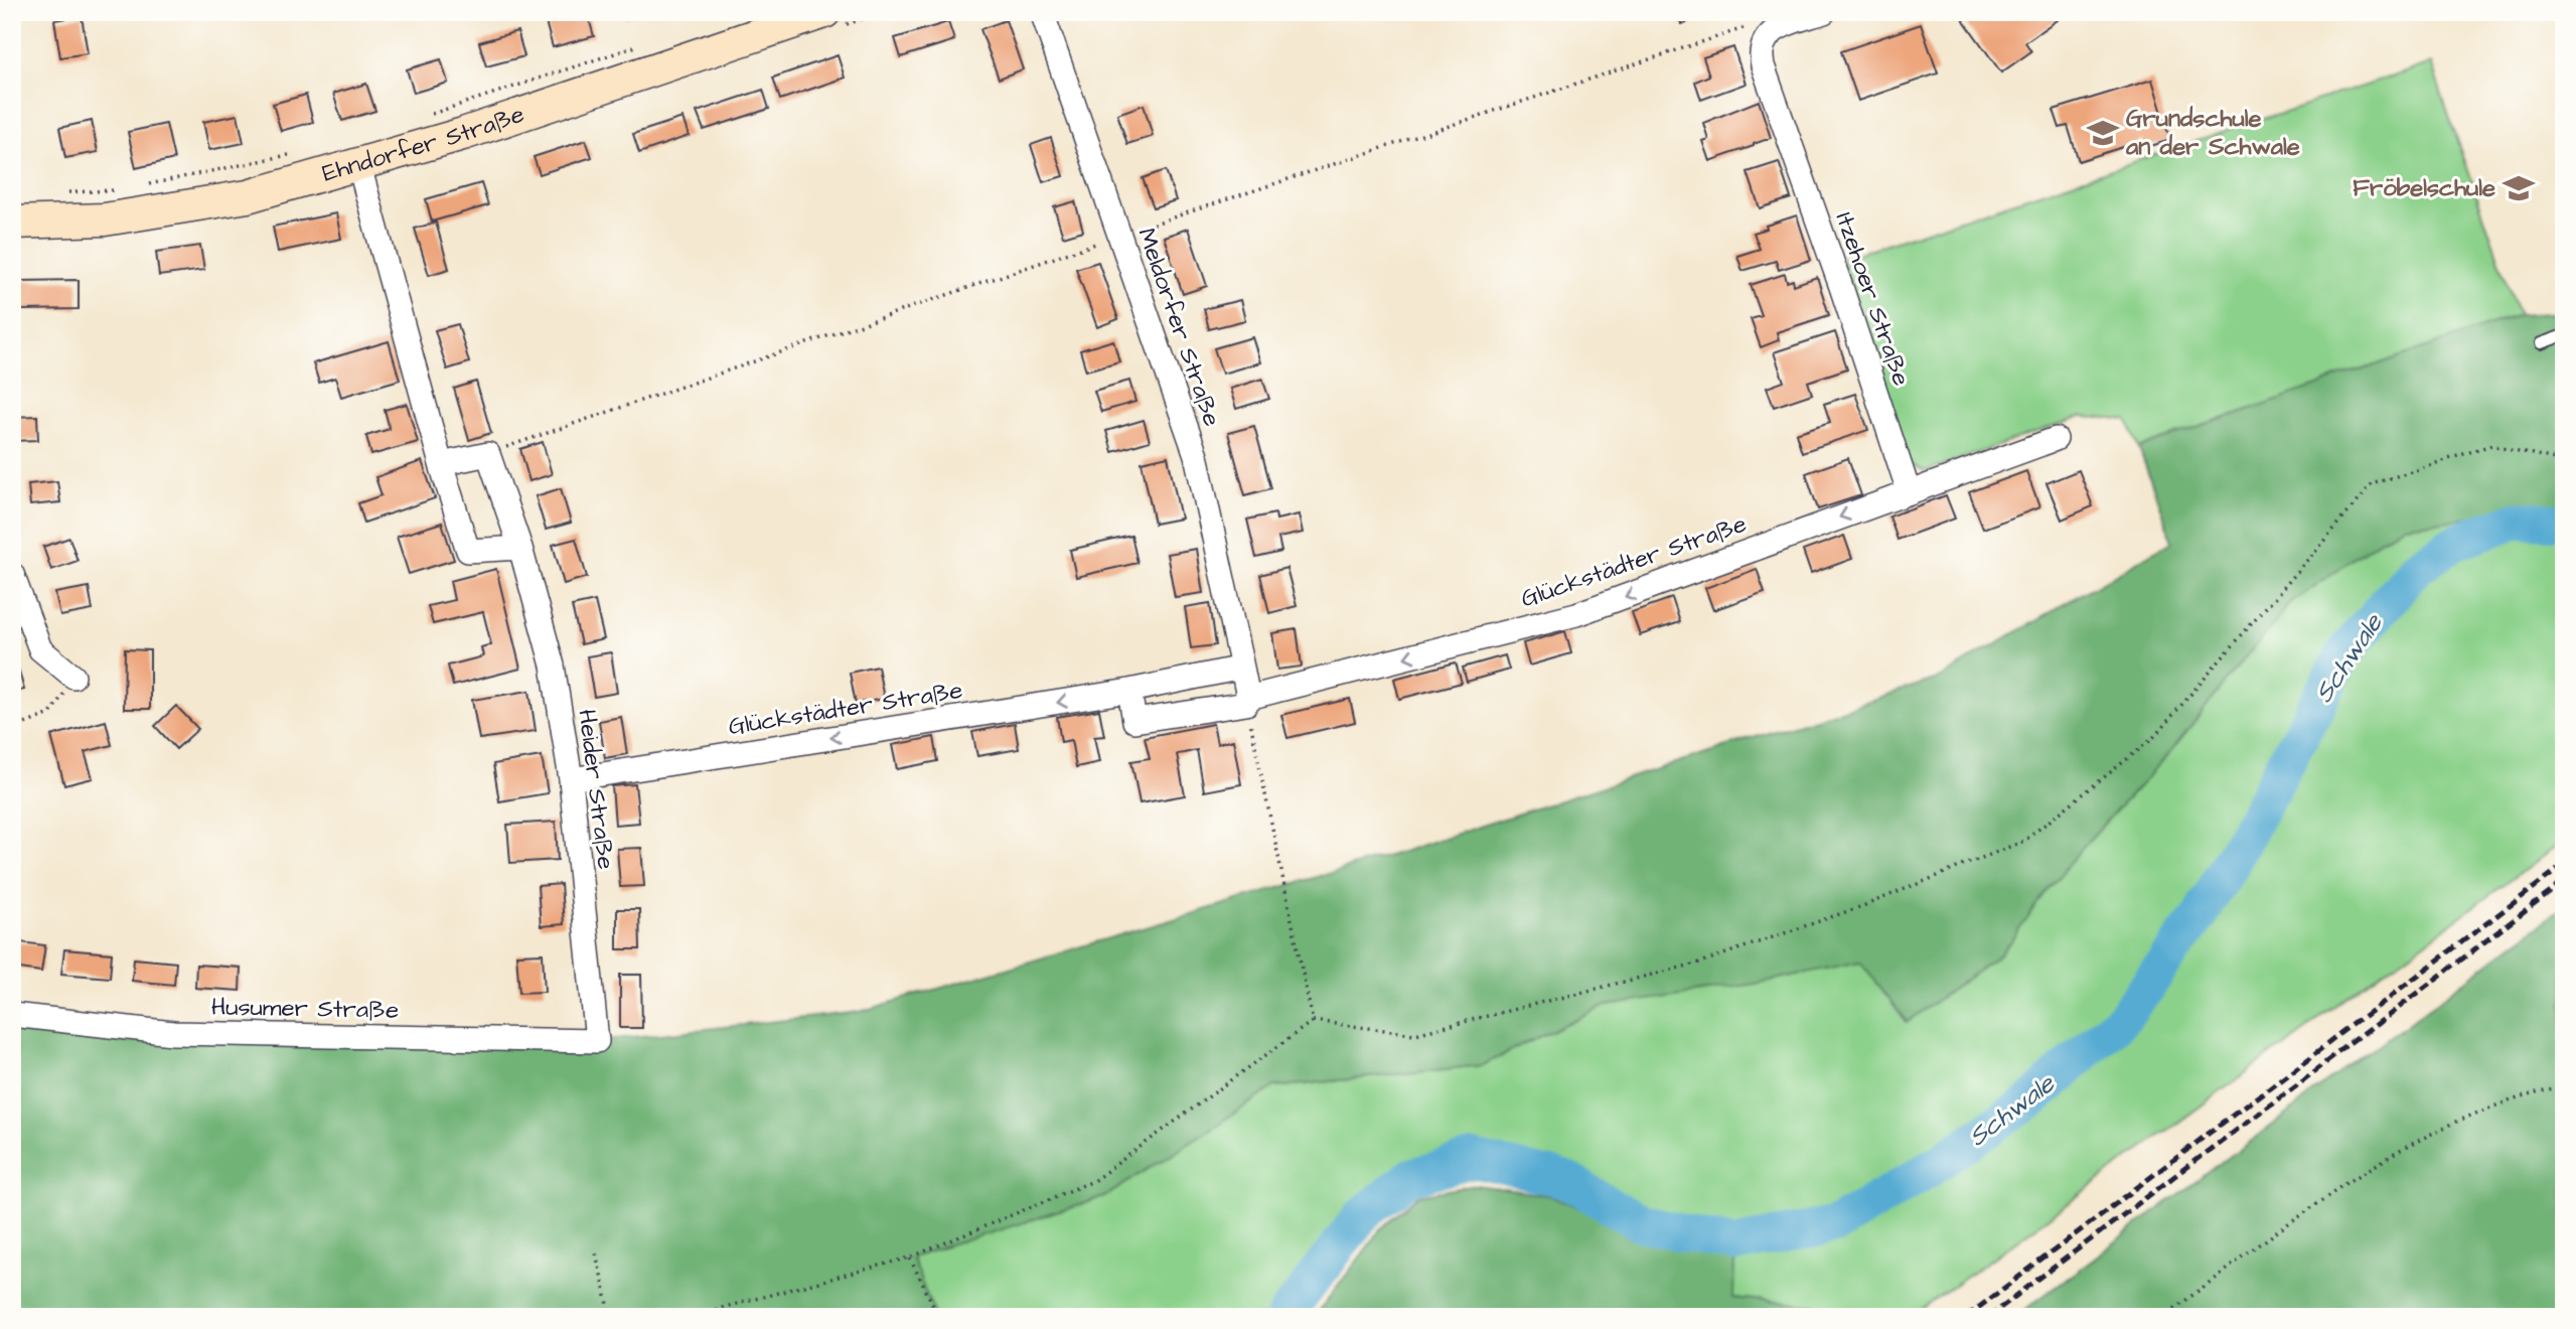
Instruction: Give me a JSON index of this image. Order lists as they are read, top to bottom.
{
  "streets": {
    "street": [
      "Ehndorfer Straße",
      "Itzehoer Straße",
      "Meldorfer Straße",
      "Glückstädter Straße",
      "Heider Straße",
      "Husumer Straße"
    ]
  },
  "crossings": [
    ["Itzehoer Straße", "Glückstädter Straße"],
    ["Meldorfer Straße", "Glückstädter Straße"],
    ["Glückstädter Straße", "Heider Straße"],
    ["Heider Straße", "Husumer Straße"]
  ],
  "one_way": ["Glückstädter Straße"],
  "water": ["Schwale"],
  "places": {
    "school or university": ["Grundschule an der Schwale", "Fröbelschule"]
  }
}
